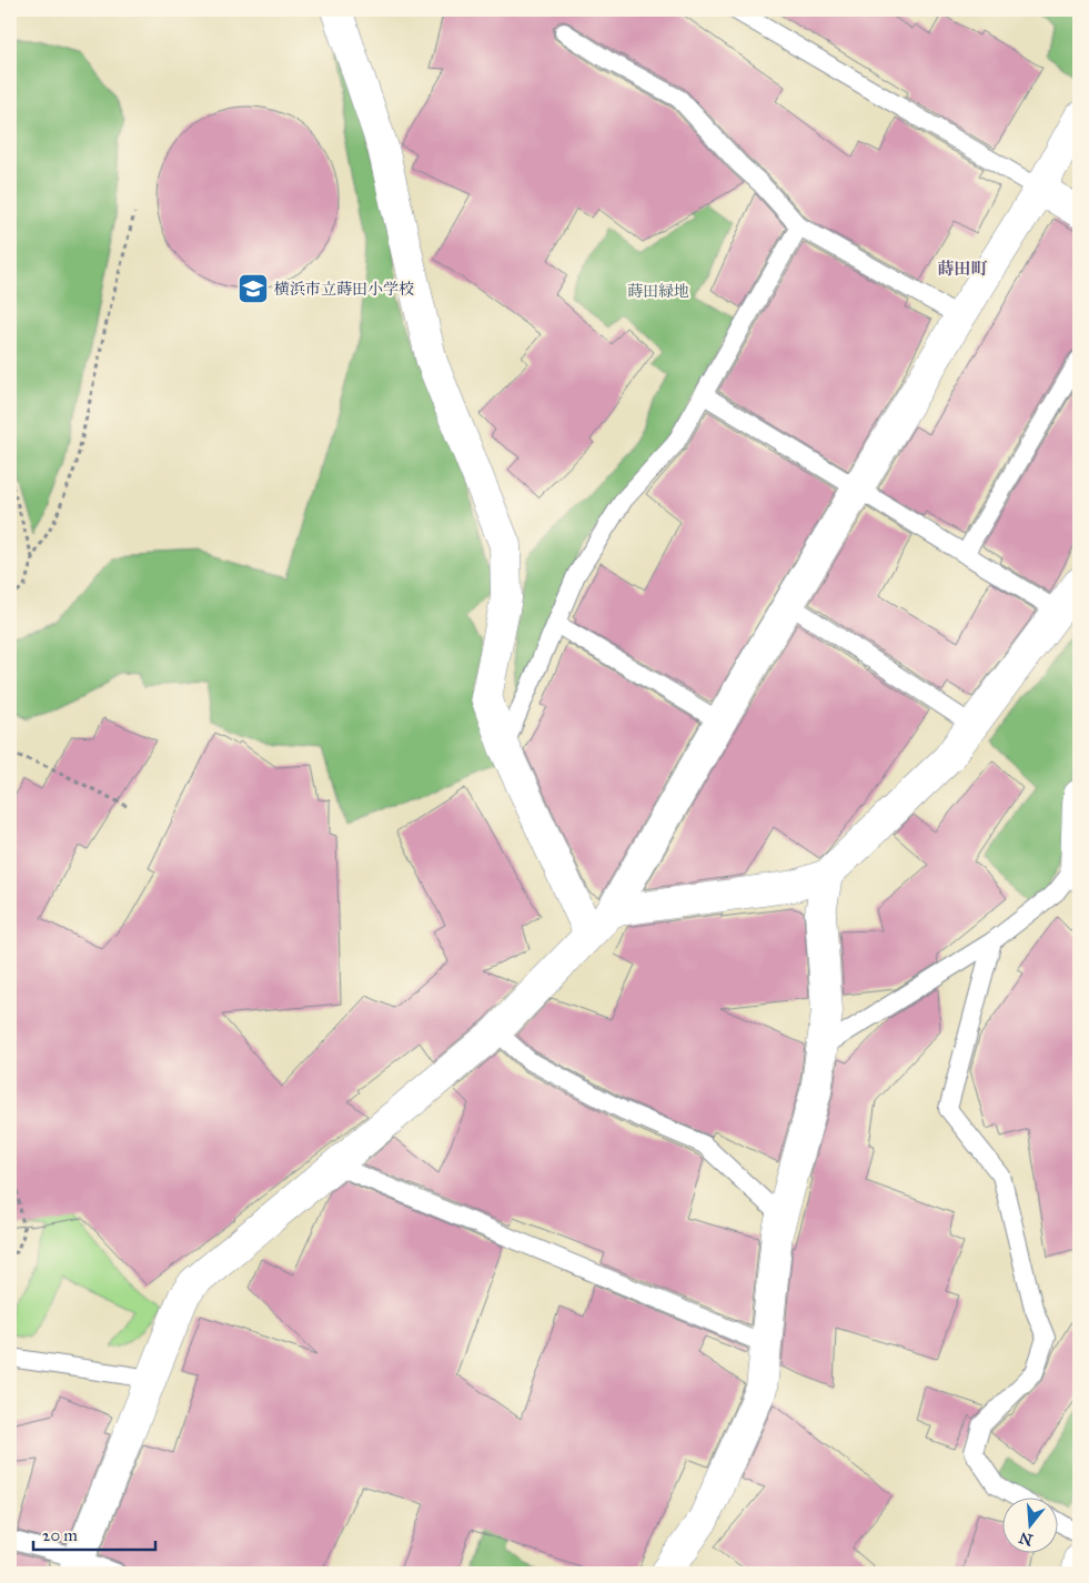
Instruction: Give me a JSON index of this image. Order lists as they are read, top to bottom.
{
  "districts": ["蒔田町"],
  "parks": ["蒔田緑地"],
  "places": {
    "school or university": ["横浜市立蒔田小学校"]
  },
  "scale_bar": "20 m",
  "north": "bottom"
}
